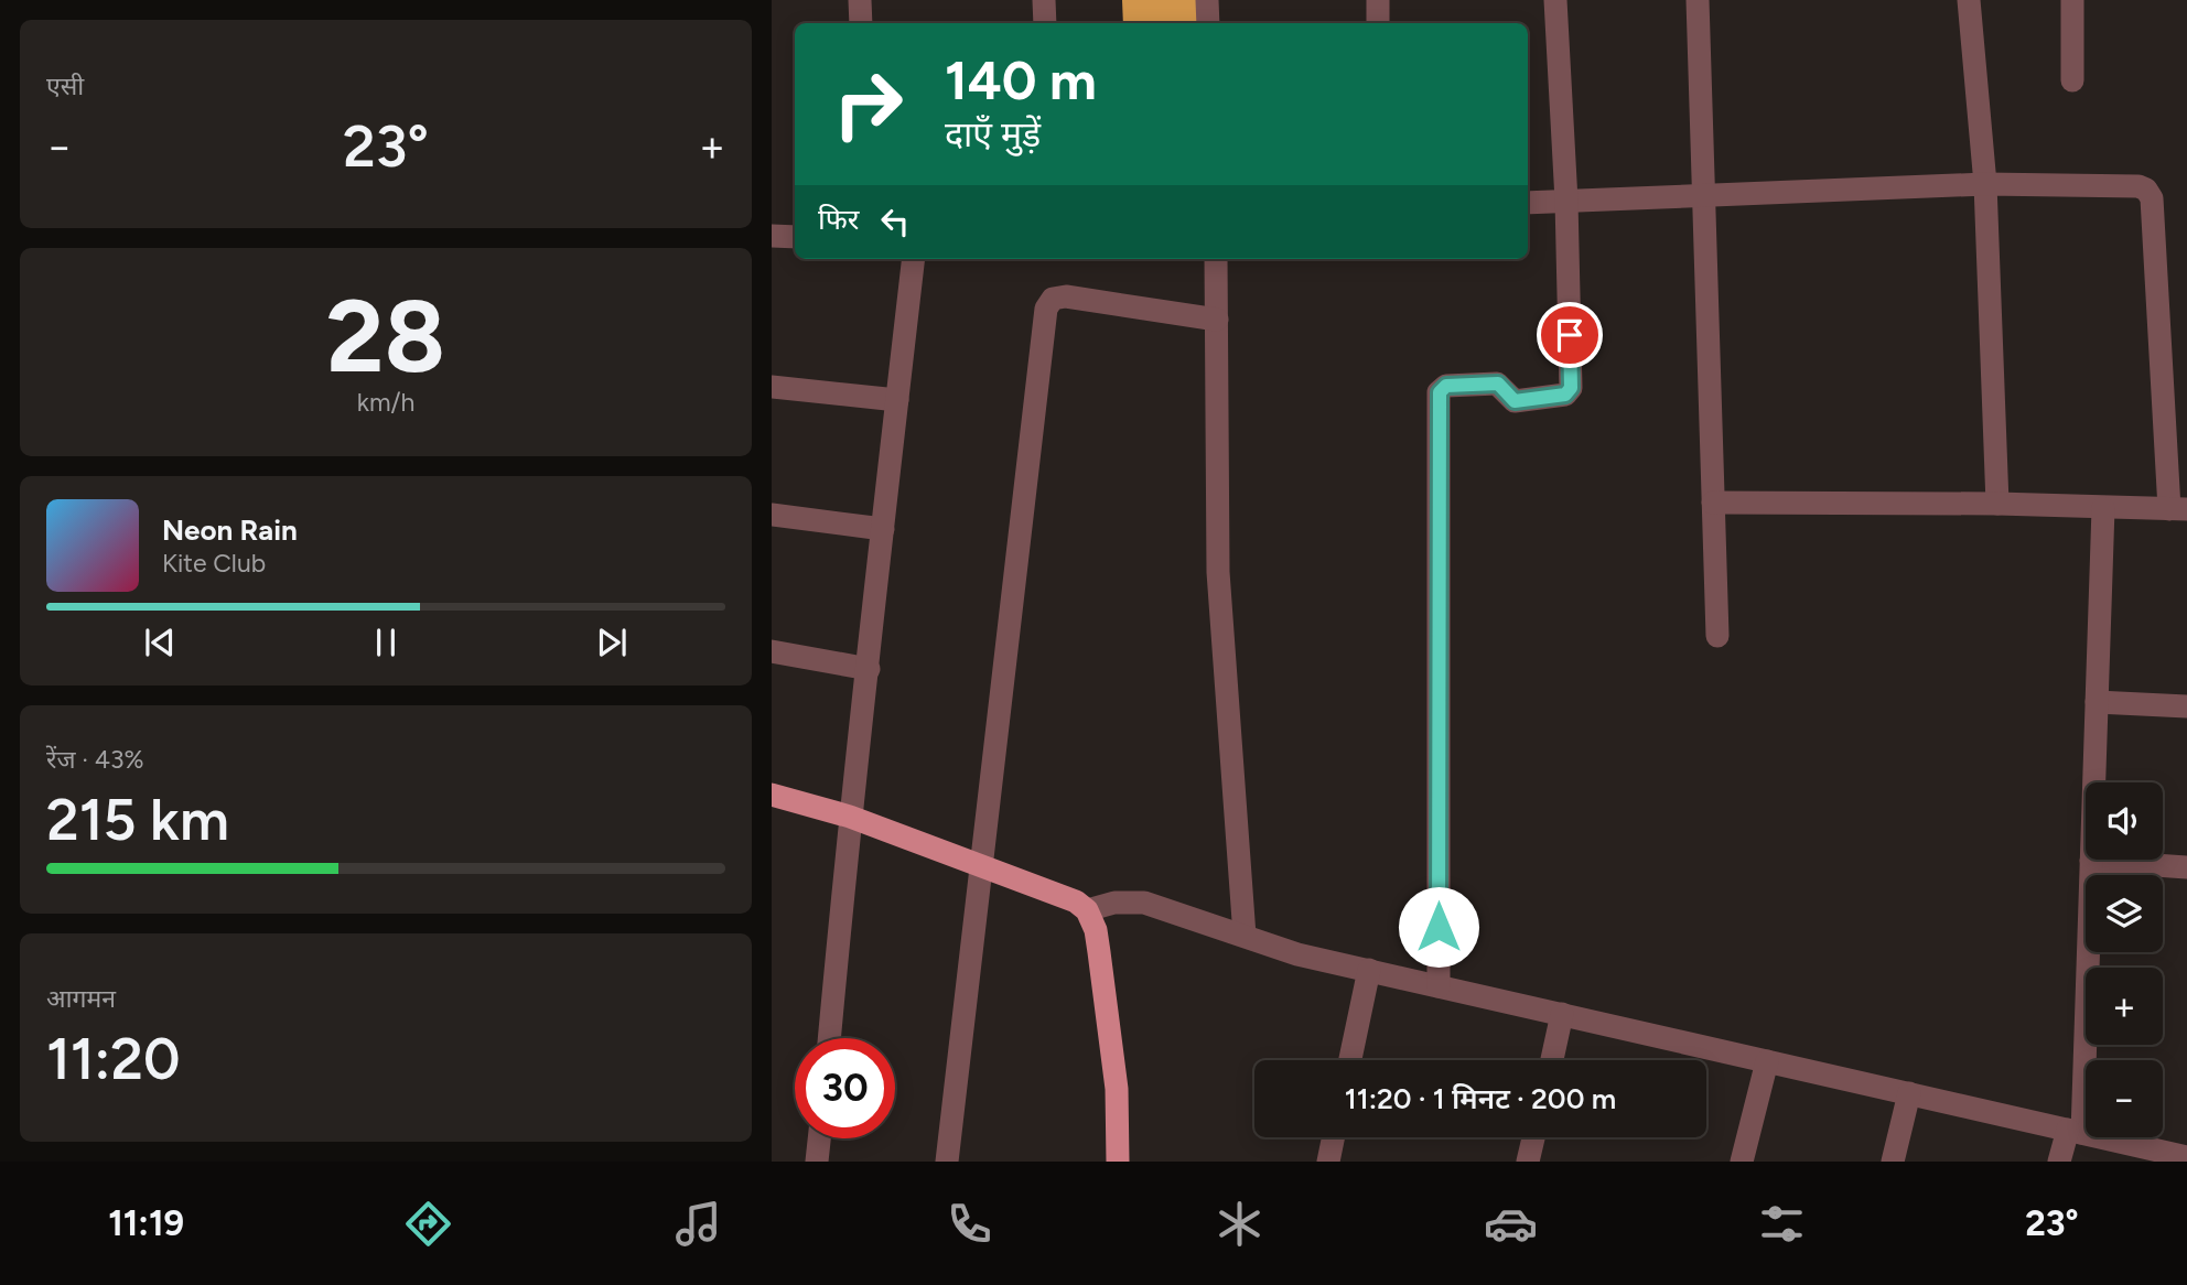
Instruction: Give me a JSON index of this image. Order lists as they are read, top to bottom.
{
  "page": {
    "tile": [
      "एसी",
      ["28", "km/h"],
      ["रेंज · 43%", "215 km"],
      ["आगमन", "11:20"]
    ],
    "turn": ["140 m", "दाएँ मुड़ें"],
    "heat": ["−", "23°", "+"],
    "then": "फिर",
    "song": ["Neon Rain", "Kite Club"],
    "map_buttons": ["+", "−"],
    "limit": "30",
    "trip": "11:20 · 1 मिनट · 200 m",
    "tabs": ["11:19", "23°"]
  }
}
